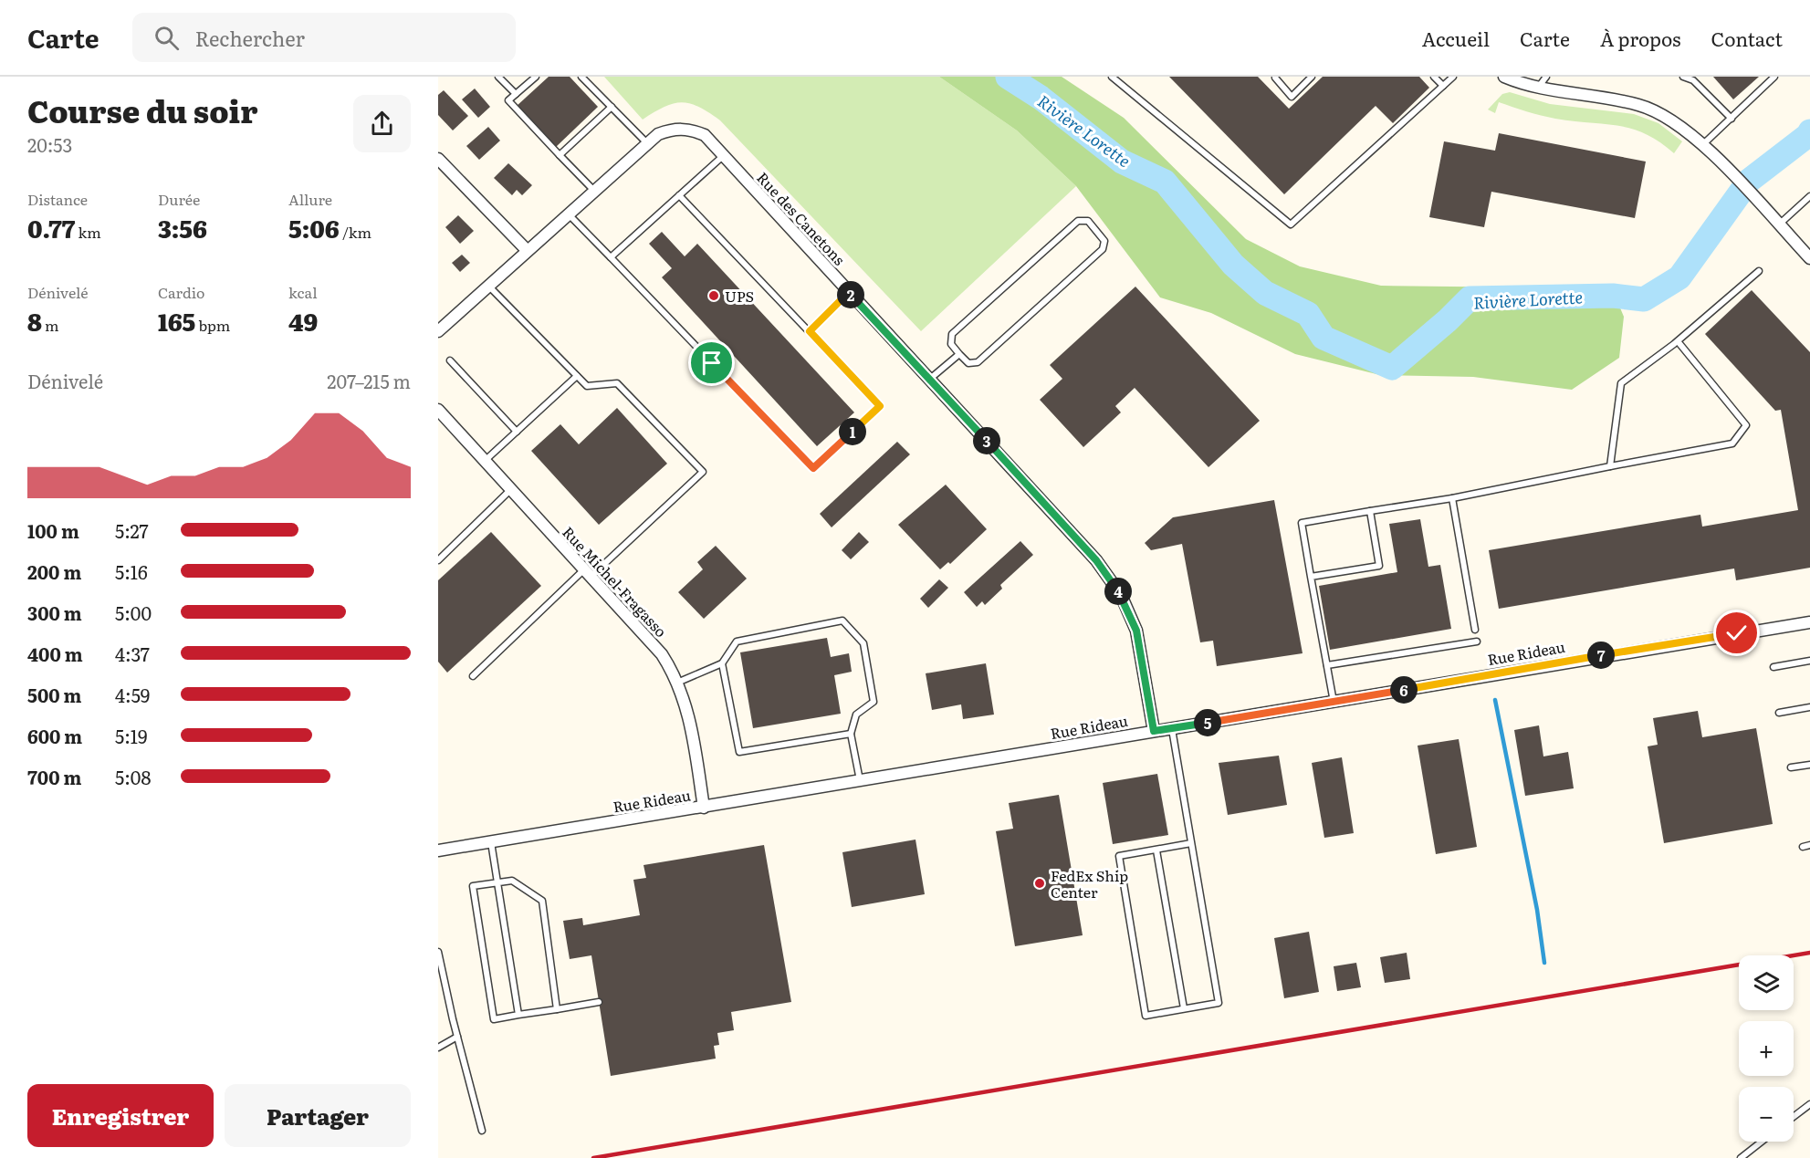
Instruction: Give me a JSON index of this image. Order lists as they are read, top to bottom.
{
  "streets": {
    "street": ["Rue des Canetons", "Rue Michel-Fragasso", "Rue Rideau"]
  },
  "crossings": [
    ["Rue des Canetons", "Rue Rideau"],
    ["Rue Michel-Fragasso", "Rue Rideau"]
  ],
  "water": ["Rivière Lorette"],
  "places": ["UPS", "FedEx Ship Center"],
  "page": {
    "header": "Carte",
    "search": "Rechercher",
    "nav": [
      "Accueil",
      "Carte",
      "À propos",
      "Contact"
    ],
    "heading": ["Course du soir", "20:53"],
    "stats": [
      ["Distance", "0.77 km"],
      ["Durée", "3:56"],
      ["Allure", "5:06 /km"],
      ["Dénivelé", "8 m"],
      ["Cardio", "165 bpm"],
      ["kcal", "49"]
    ],
    "pins": [
      "2",
      "1",
      "3",
      "4",
      "7",
      "6",
      "5"
    ],
    "chart": ["Dénivelé", "207–215 m"],
    "list": [
      {
        "name": "100 m",
        "note": "5:27"
      },
      {
        "name": "200 m",
        "note": "5:16"
      },
      {
        "name": "300 m",
        "note": "5:00"
      },
      {
        "name": "400 m",
        "note": "4:37"
      },
      {
        "name": "500 m",
        "note": "4:59"
      },
      {
        "name": "600 m",
        "note": "5:19"
      },
      {
        "name": "700 m",
        "note": "5:08"
      }
    ],
    "map_buttons": ["+", "−"],
    "buttons": ["Enregistrer", "Partager"]
  }
}
